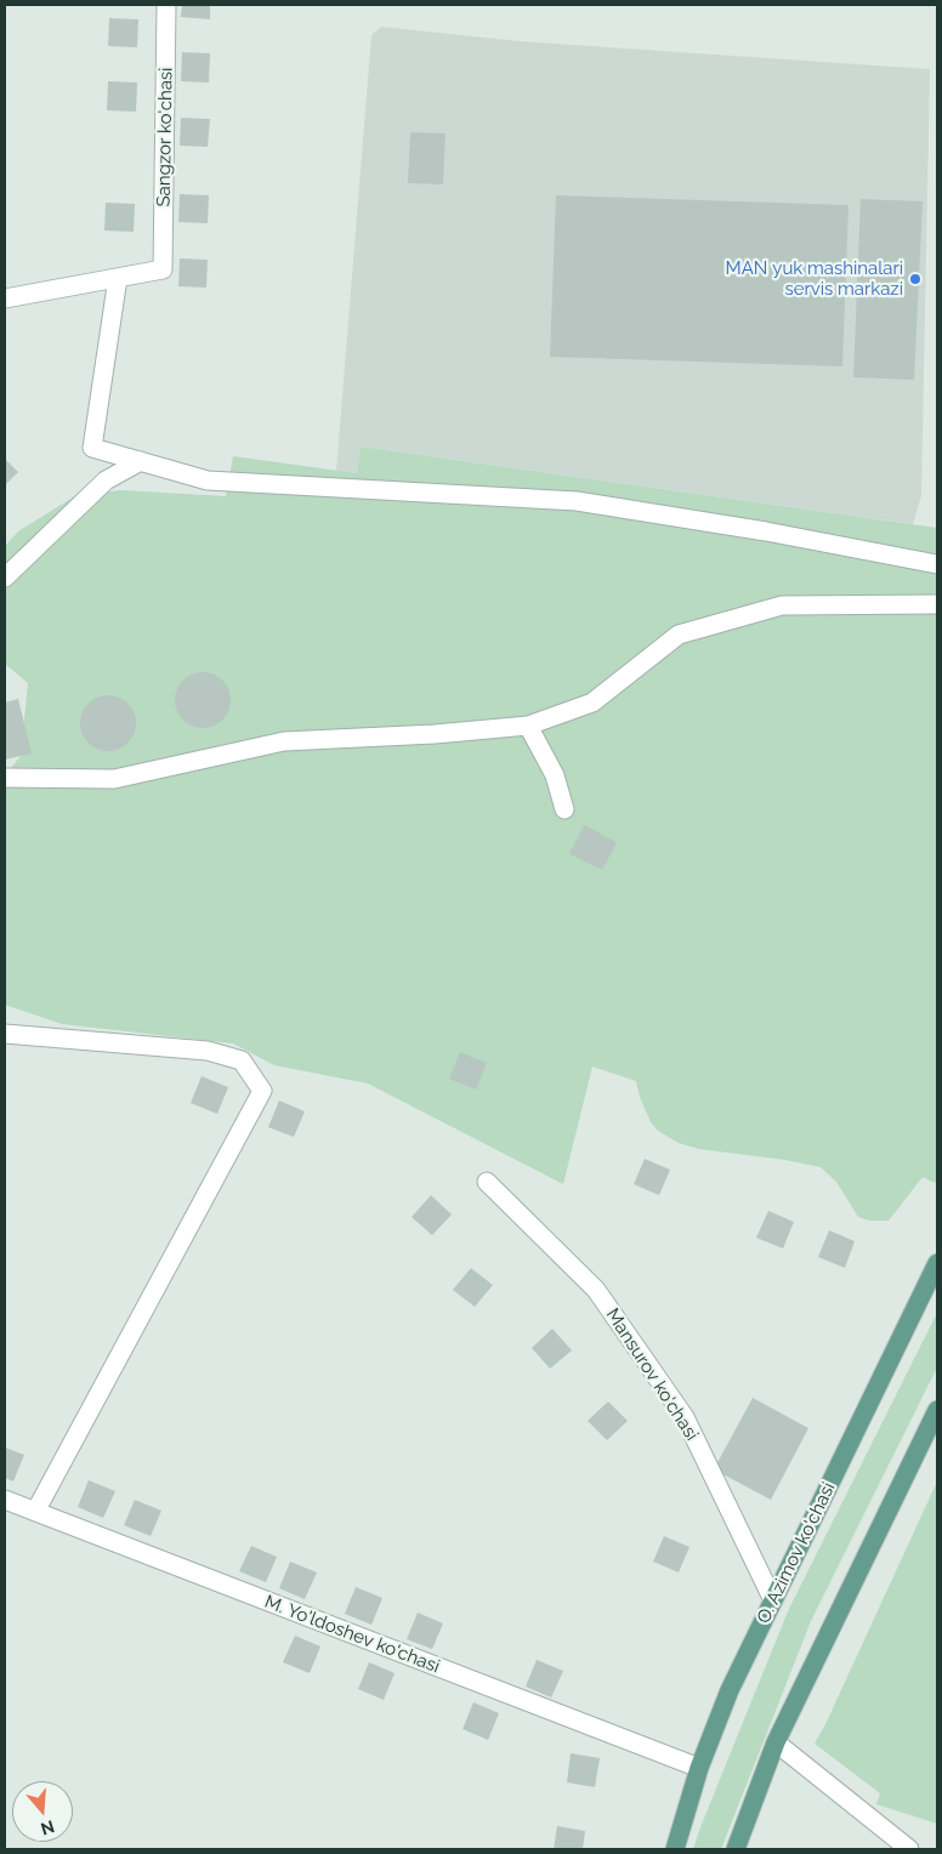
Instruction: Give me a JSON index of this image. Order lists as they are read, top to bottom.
{
  "streets": {
    "main road": ["O. Azimov ko'chasi"],
    "street": ["Sangzor ko'chasi", "Mansurov ko'chasi", "M. Yo'ldoshev ko'chasi"]
  },
  "crossings": [
    ["Mansurov ko'chasi", "O. Azimov ko'chasi"],
    ["O. Azimov ko'chasi", "M. Yo'ldoshev ko'chasi"]
  ],
  "places": ["MAN yuk mashinalari servis markazi"],
  "north": "bottom"
}
